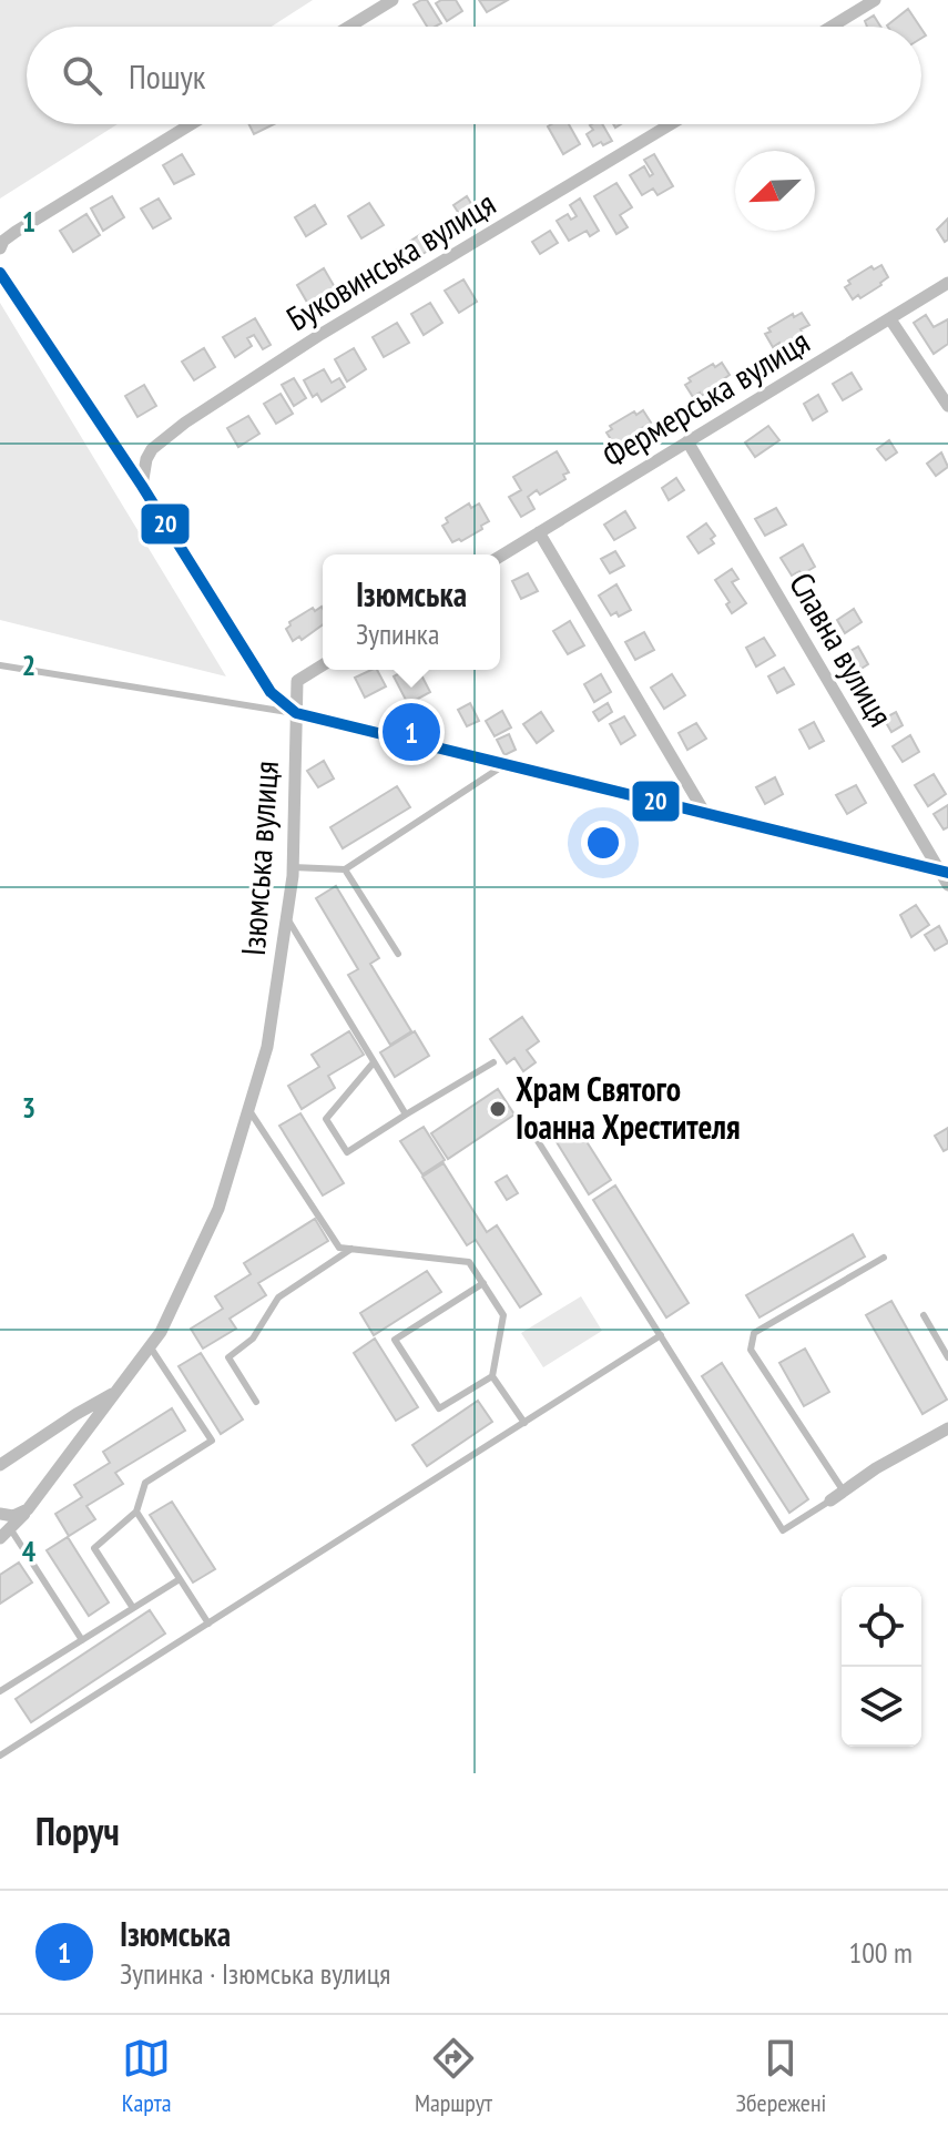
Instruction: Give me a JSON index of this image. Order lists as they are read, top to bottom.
{
  "streets": {
    "street": [
      "Буковинська вулиця",
      "Фермерська вулиця",
      "Славна вулиця",
      "Ізюмська вулиця"
    ]
  },
  "crossings": [
    ["Фермерська вулиця", "Славна вулиця"],
    ["Славна вулиця", "Ізюмська вулиця"]
  ],
  "places": ["Храм Святого Іоанна Хрестителя"],
  "lines": ["transit line 20"],
  "north": "bottom left",
  "page": {
    "search": "Пошук",
    "popup": ["Ізюмська", "Зупинка"],
    "pins": "1",
    "heading": "Поруч",
    "list": [
      {
        "mark": "1",
        "name": "Ізюмська",
        "note": "Зупинка · Ізюмська вулиця",
        "value": "100 m"
      }
    ],
    "nav": ["Карта", "Маршрут", "Збережені"]
  },
  "grid": {
    "rows": [
      "1",
      "2",
      "3",
      "4"
    ]
  }
}
